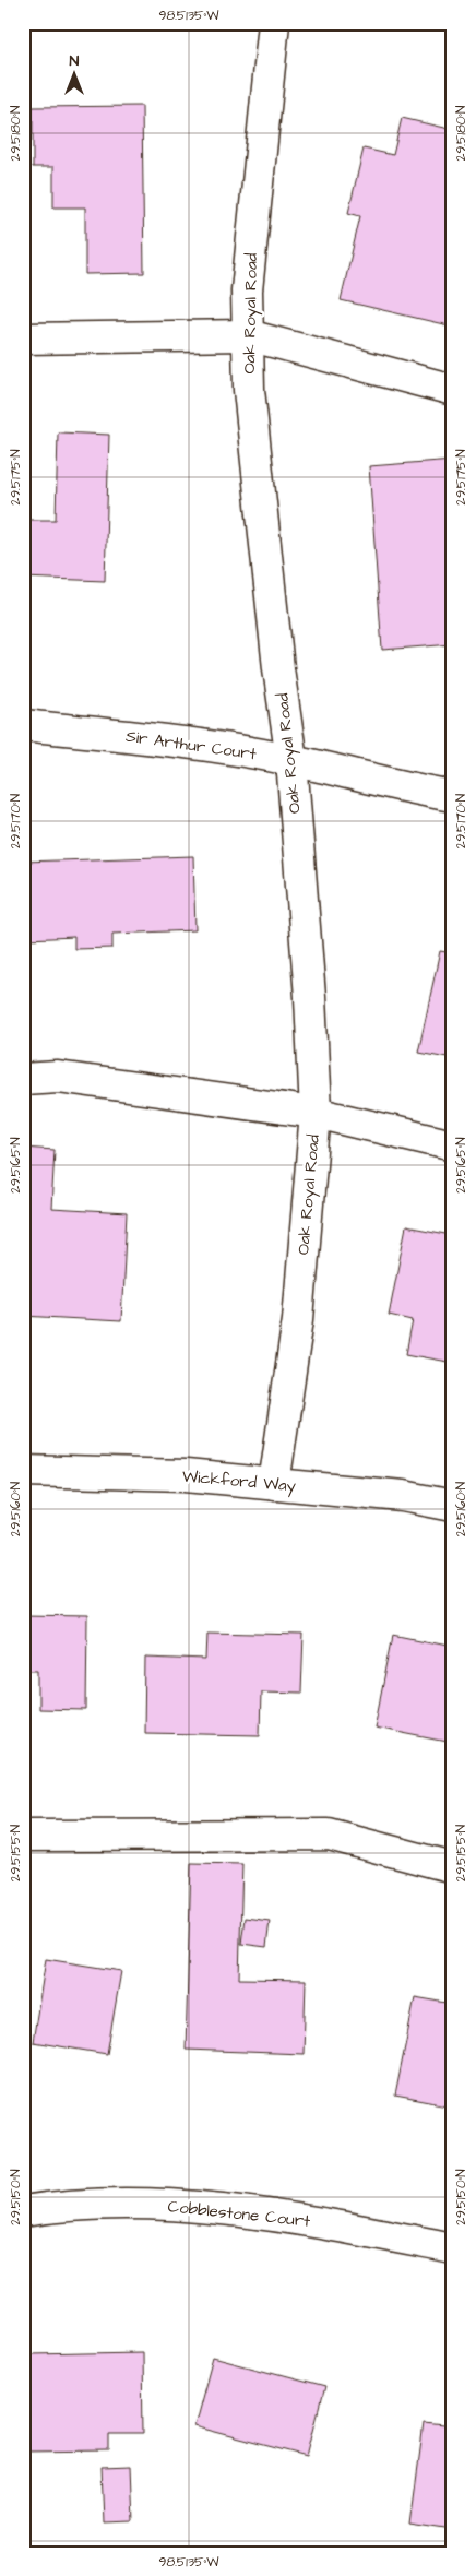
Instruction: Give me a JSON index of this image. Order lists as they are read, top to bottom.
{
  "streets": {
    "street": [
      "Oak Royal Road",
      "Sir Arthur Court",
      "Wickford Way",
      "Cobblestone Court"
    ]
  },
  "crossings": [
    ["Oak Royal Road", "Sir Arthur Court"],
    ["Oak Royal Road", "Wickford Way"]
  ],
  "north": "top",
  "coordinates": [
    "98.5135°W",
    "29.5180°N",
    "29.5175°N",
    "29.5170°N",
    "29.5165°N",
    "29.5160°N",
    "29.5155°N",
    "29.5150°N"
  ]
}
